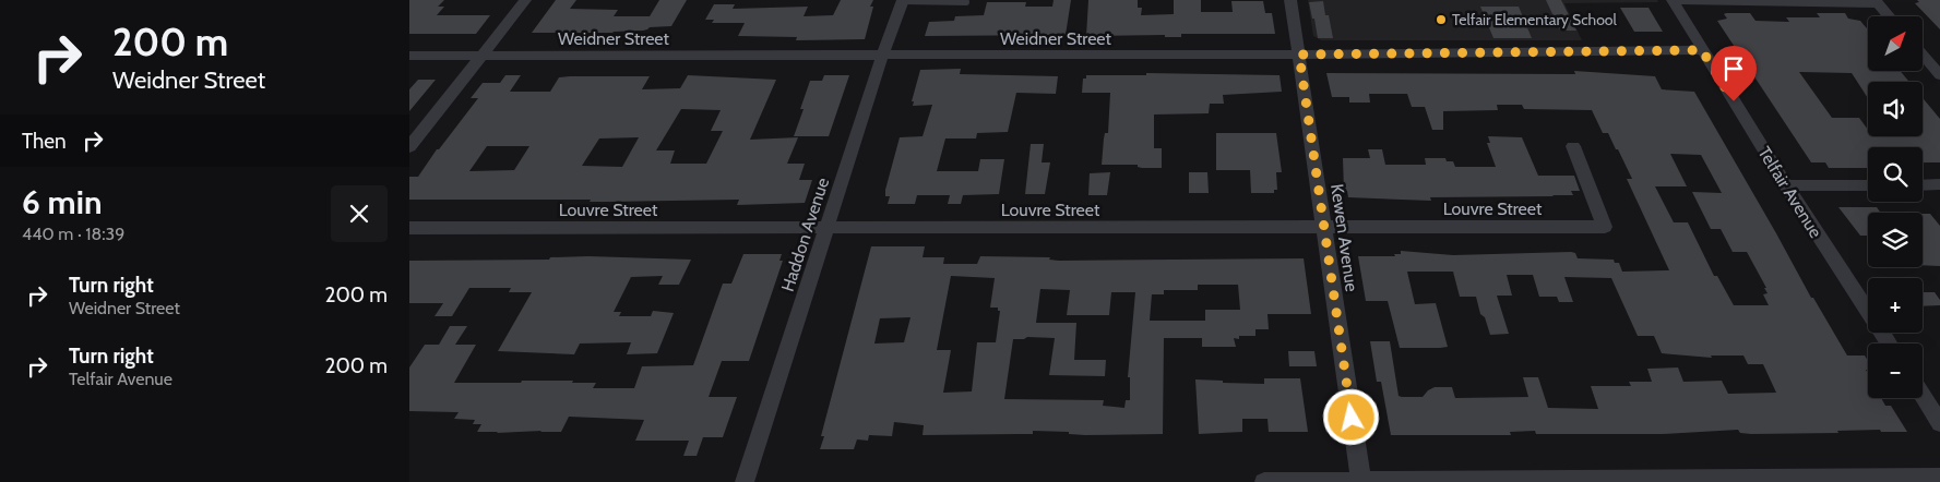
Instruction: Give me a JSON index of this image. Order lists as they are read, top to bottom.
{
  "streets": {
    "street": [
      "Weidner Street",
      "Telfair Avenue",
      "Louvre Street",
      "Haddon Avenue",
      "Kewen Avenue"
    ]
  },
  "crossings": [
    ["Weidner Street", "Telfair Avenue"],
    ["Weidner Street", "Haddon Avenue"],
    ["Weidner Street", "Kewen Avenue"],
    ["Louvre Street", "Haddon Avenue"],
    ["Louvre Street", "Kewen Avenue"]
  ],
  "places": ["Telfair Elementary School"],
  "north": "top right",
  "page": {
    "turn": ["200 m", "Weidner Street"],
    "map_buttons": ["+", "−"],
    "then": "Then",
    "heading": ["6 min", "440 m · 18:39"],
    "list": [
      {
        "name": "Turn right",
        "note": "Weidner Street",
        "value": "200 m"
      },
      {
        "name": "Turn right",
        "note": "Telfair Avenue",
        "value": "200 m"
      }
    ]
  }
}
